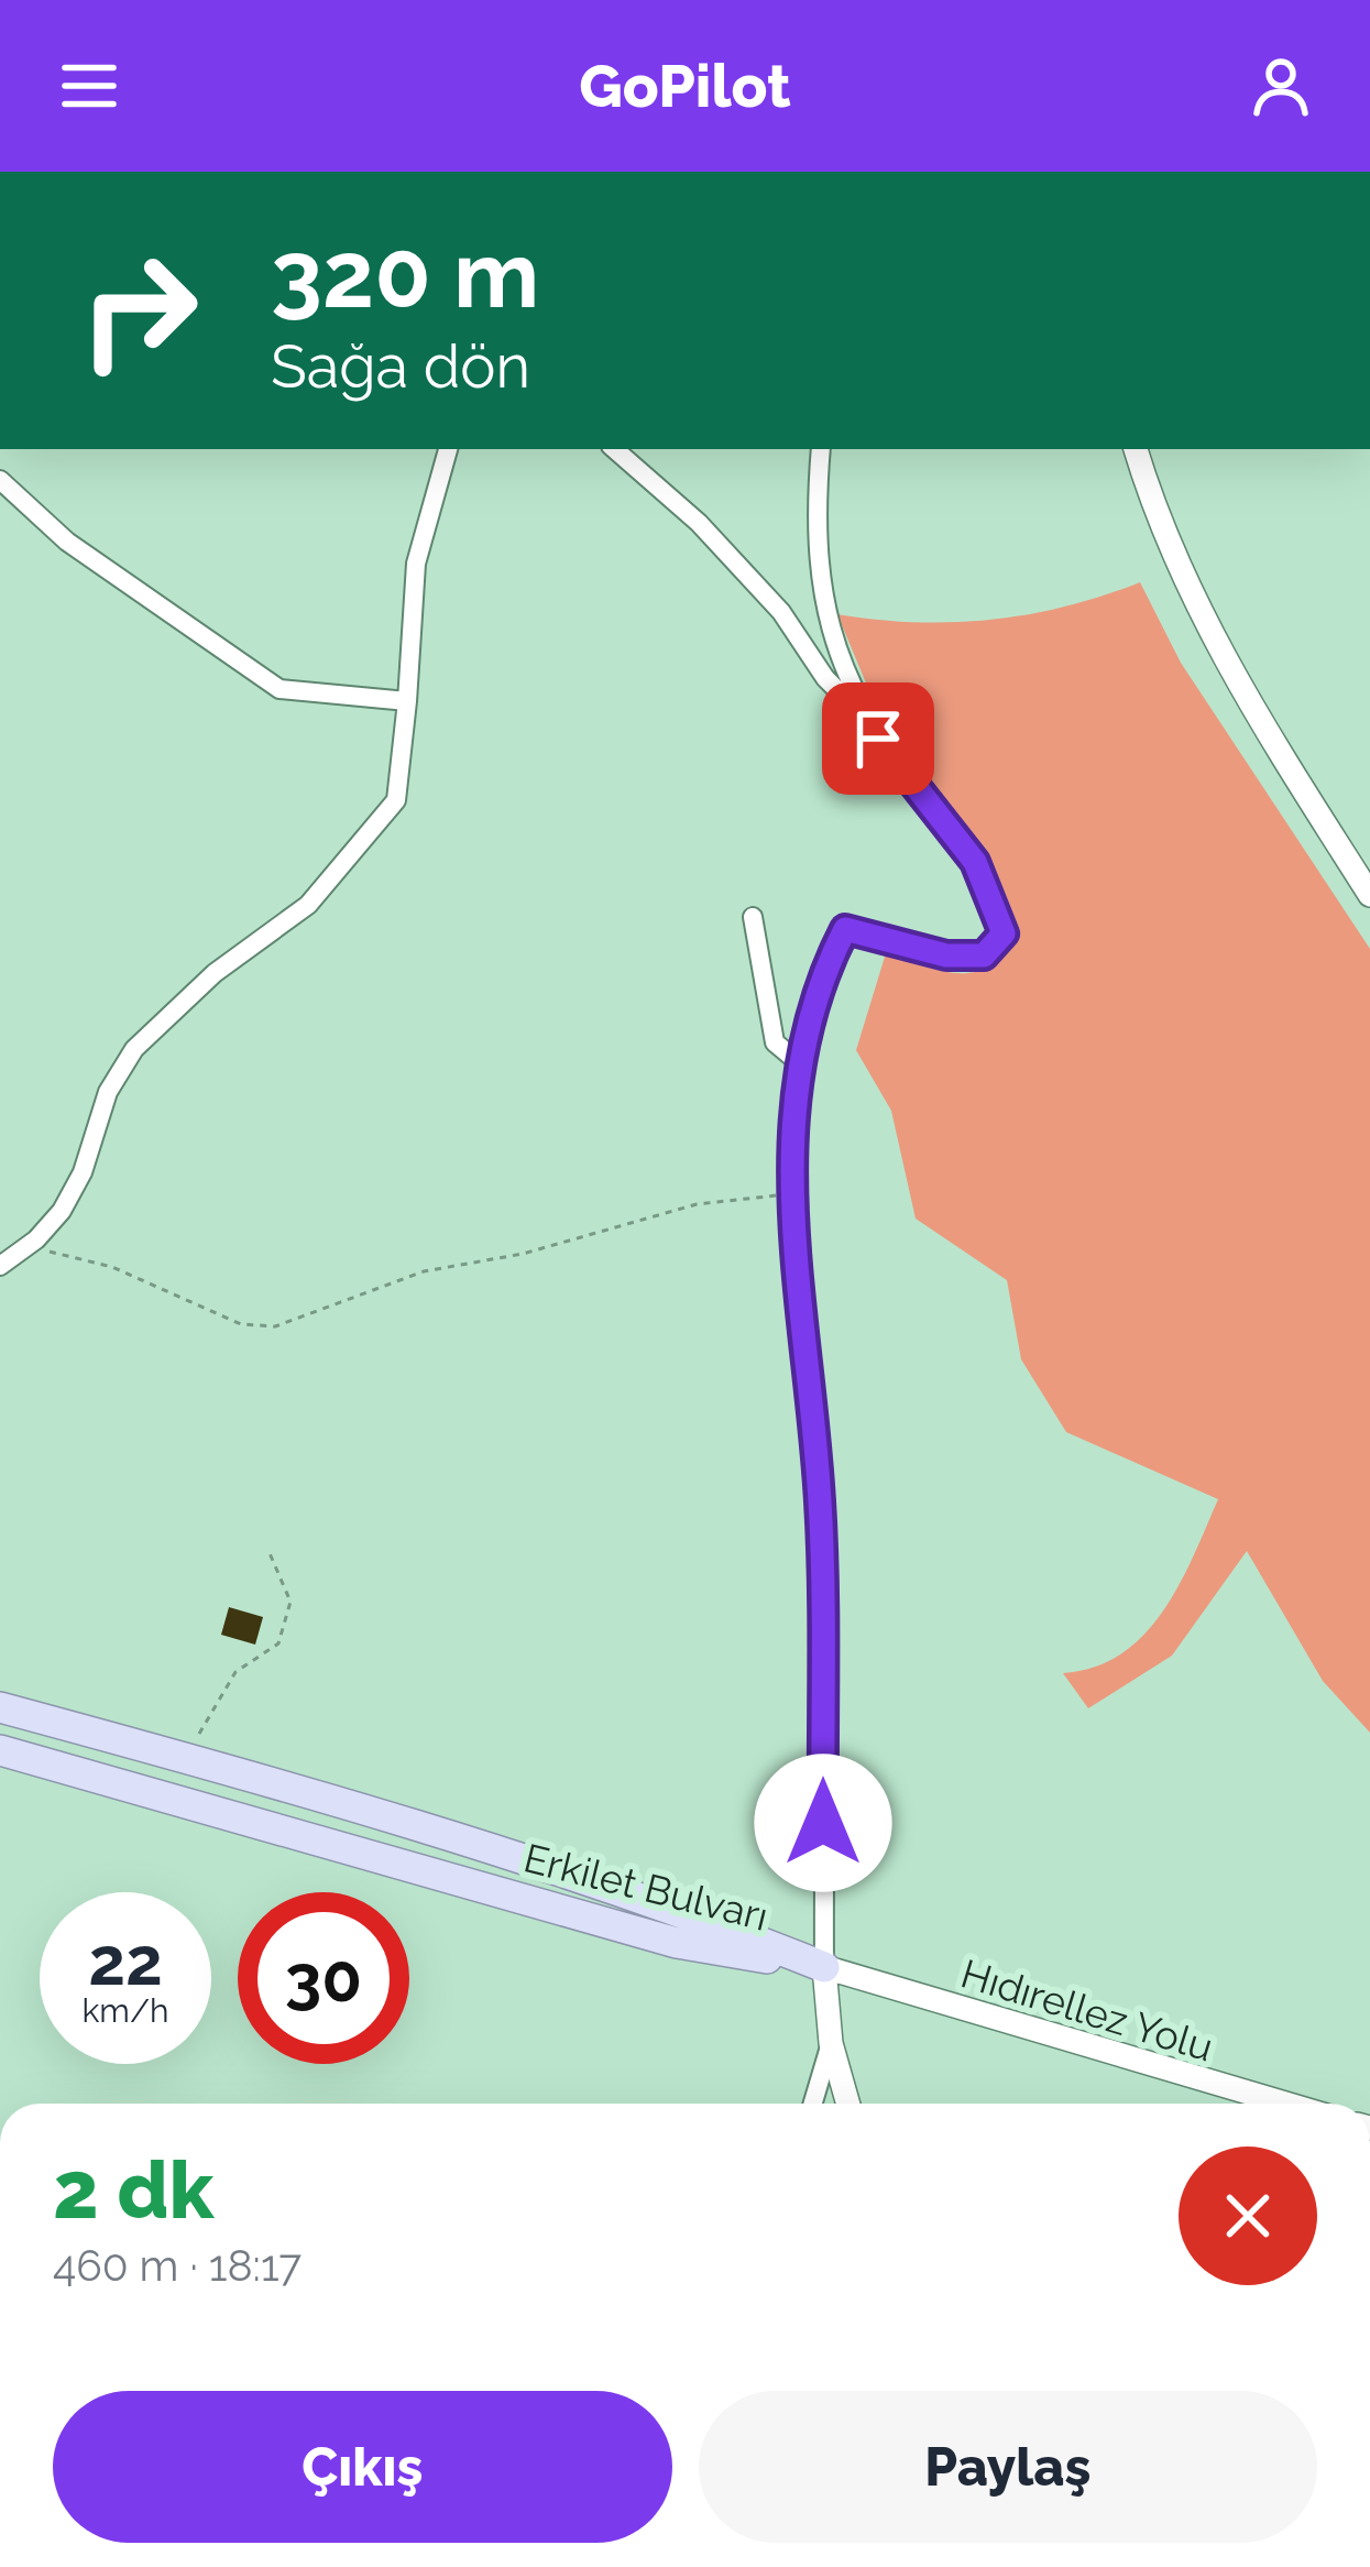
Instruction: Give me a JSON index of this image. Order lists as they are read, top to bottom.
{
  "streets": {
    "main road": ["Erkilet Bulvarı"],
    "street": ["Hıdırellez Yolu"]
  },
  "crossings": [
    ["Erkilet Bulvarı", "Hıdırellez Yolu"]
  ],
  "page": {
    "header": "GoPilot",
    "turn": ["320 m", "Sağa dön"],
    "speed": "22 km/h",
    "limit": "30",
    "heading": ["2 dk", "460 m · 18:17"],
    "buttons": ["Çıkış", "Paylaş"]
  }
}
